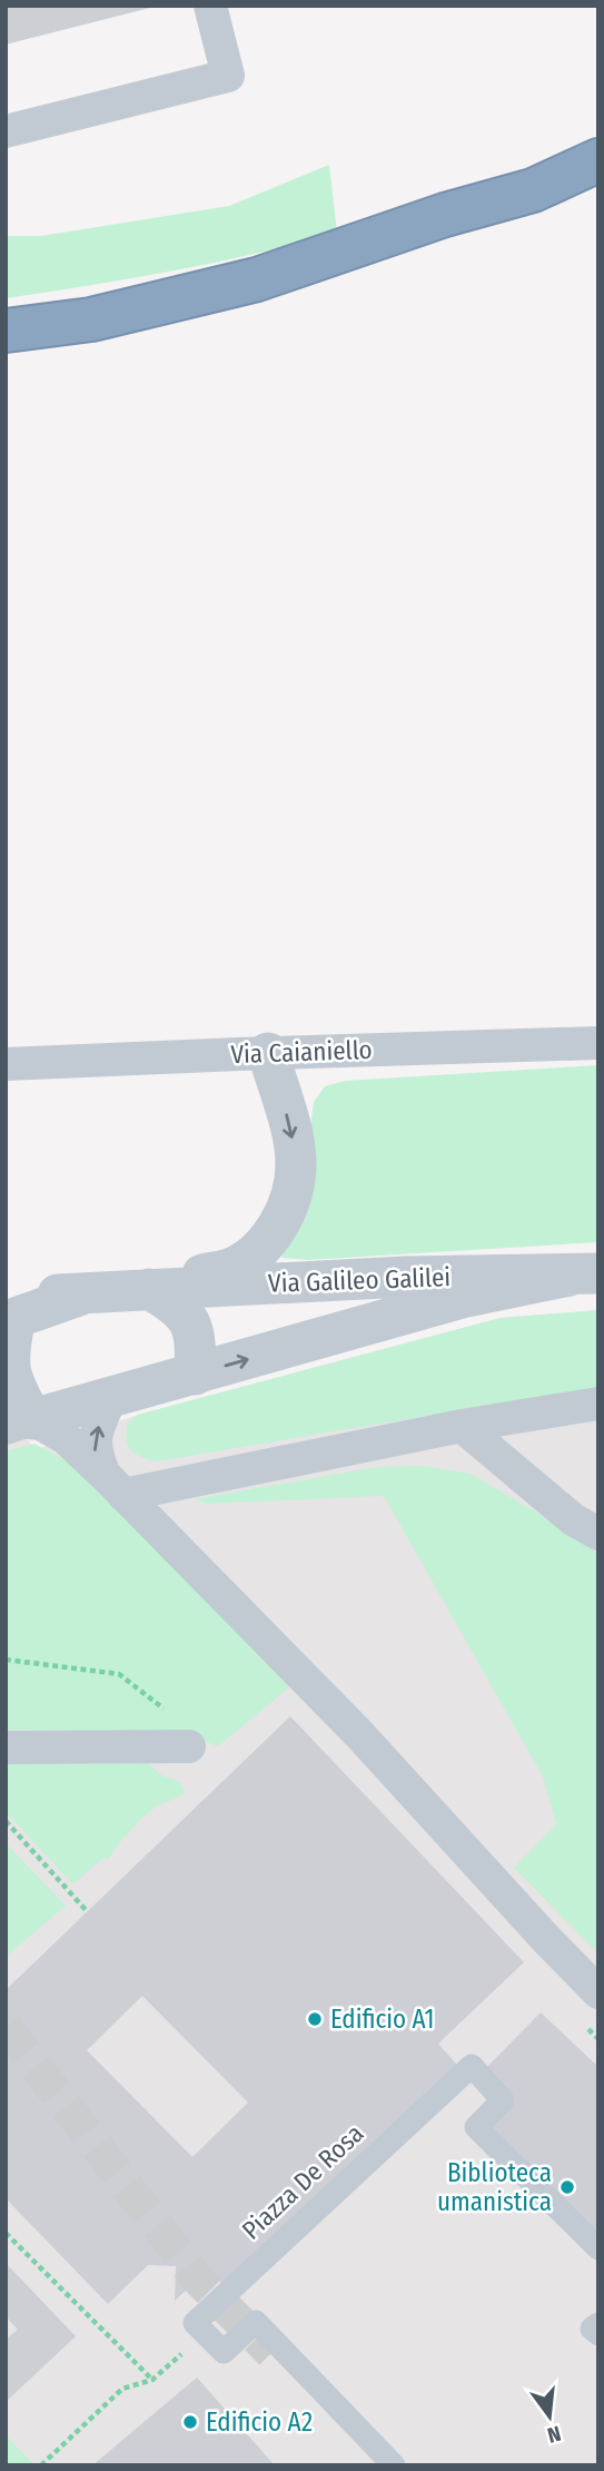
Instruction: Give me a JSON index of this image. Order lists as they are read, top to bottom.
{
  "streets": {
    "street": ["Via Caianiello", "Via Galileo Galilei", "Piazza De Rosa"]
  },
  "places": ["Edificio A1", "Biblioteca umanistica", "Edificio A2"],
  "north": "bottom"
}
